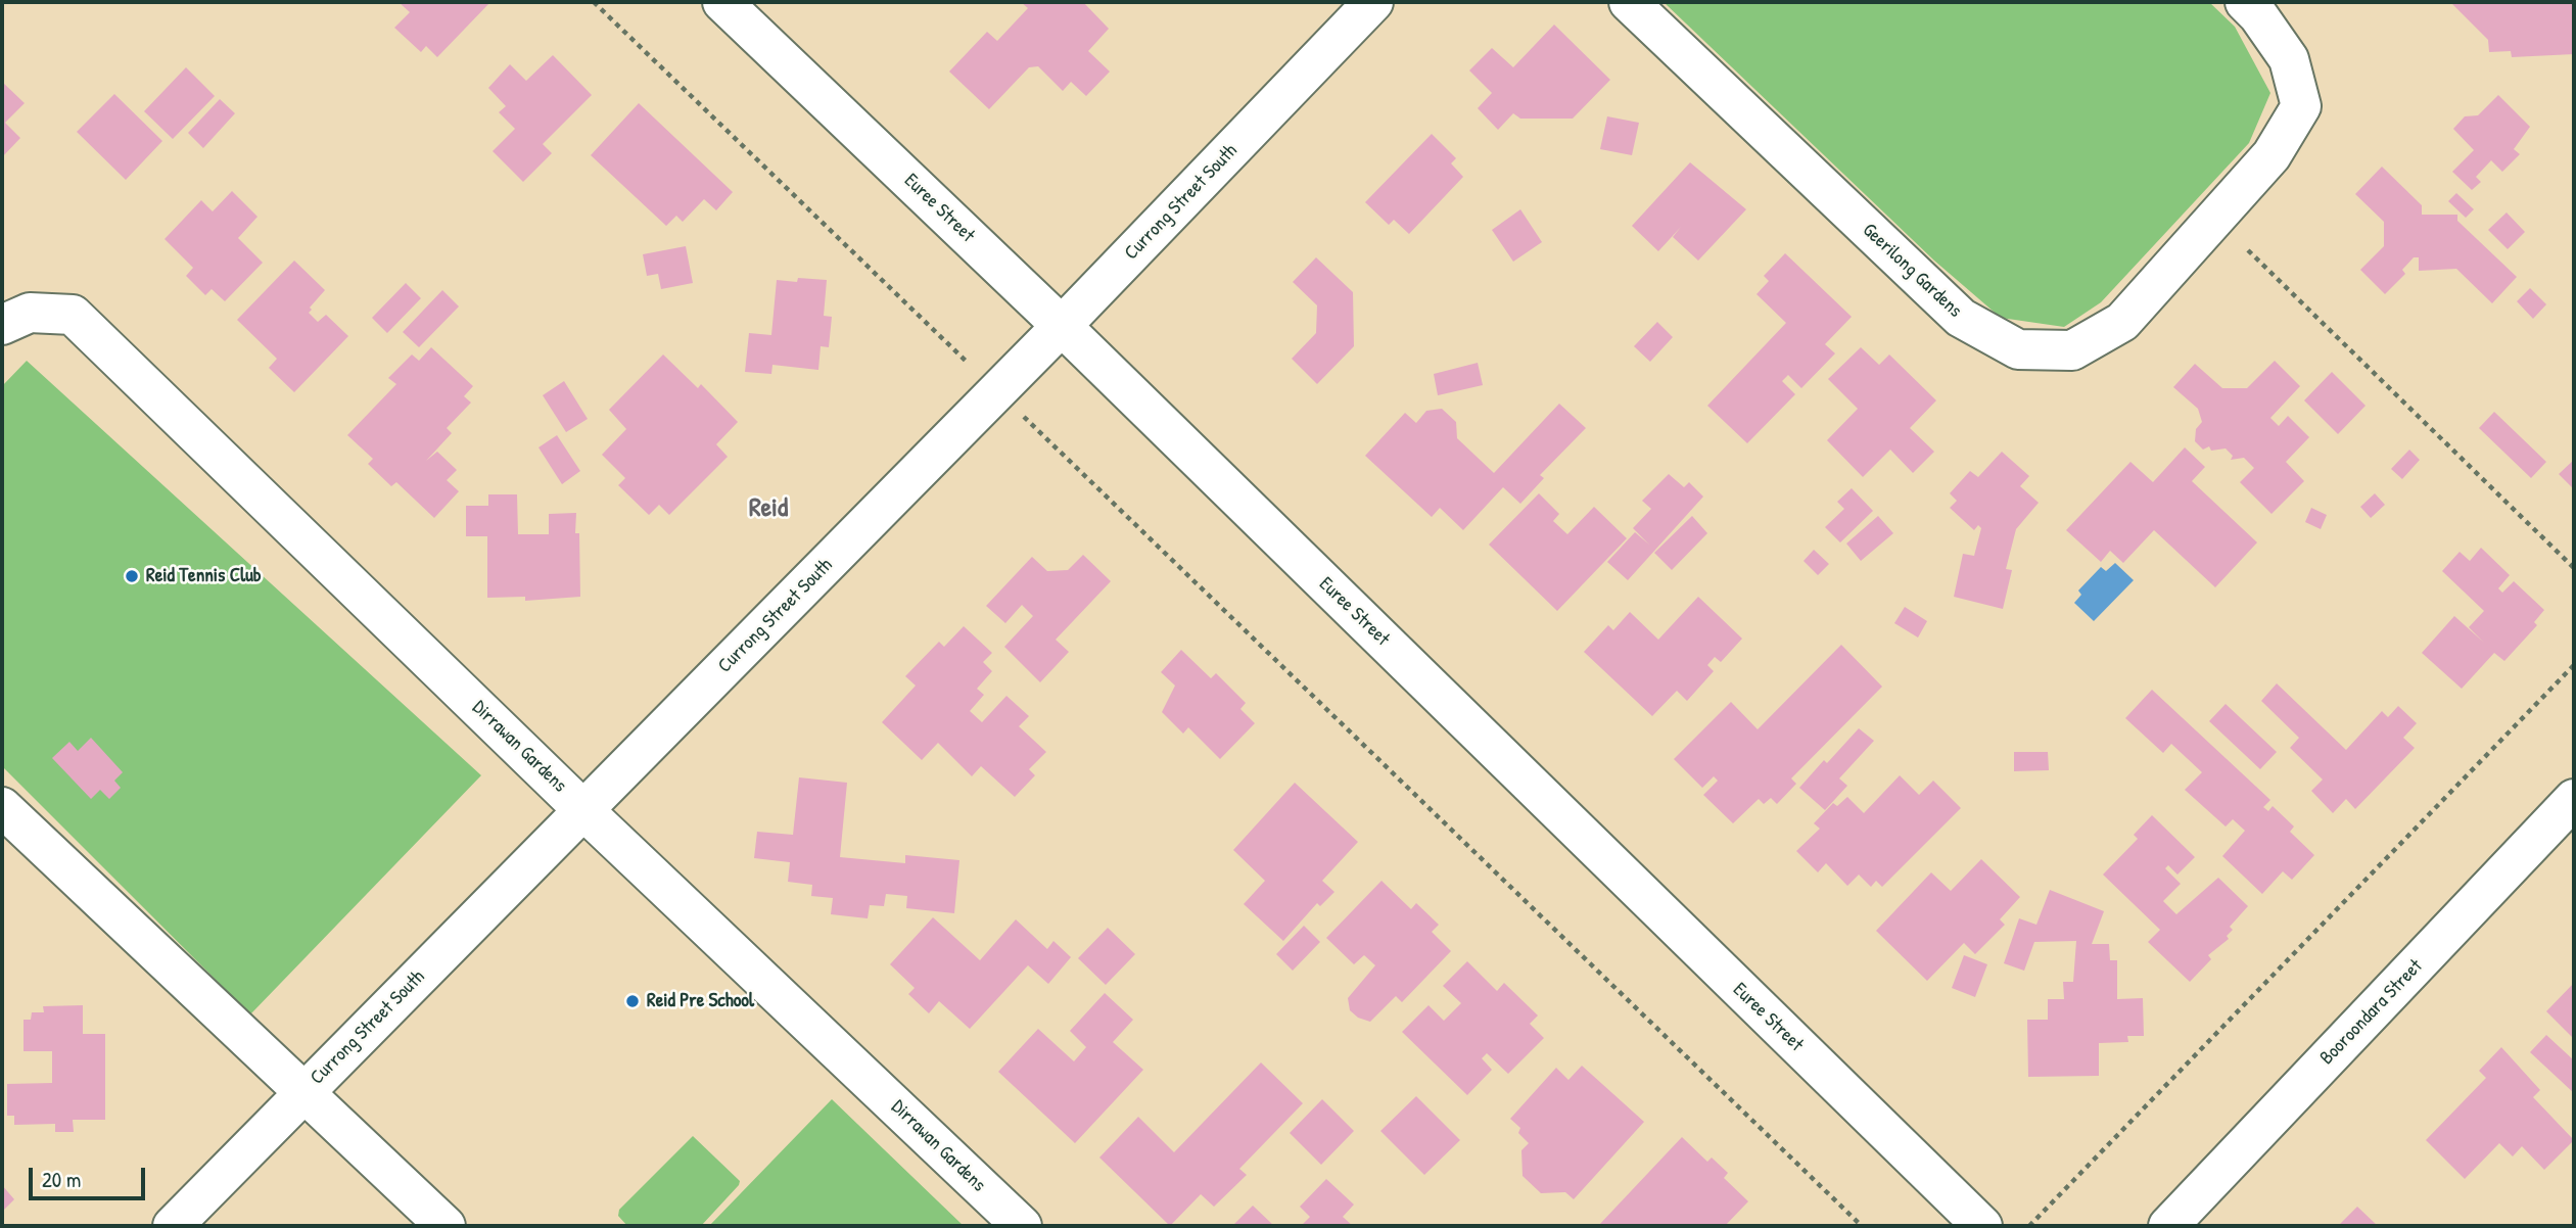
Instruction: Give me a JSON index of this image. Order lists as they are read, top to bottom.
{
  "streets": {
    "street": [
      "Currong Street South",
      "Euree Street",
      "Geerilong Gardens",
      "Dirrawan Gardens",
      "Booroondara Street"
    ]
  },
  "crossings": [
    ["Currong Street South", "Euree Street"],
    ["Currong Street South", "Dirrawan Gardens"]
  ],
  "districts": ["Reid"],
  "places": ["Reid Tennis Club", "Reid Pre School"],
  "scale_bar": "20 m"
}
